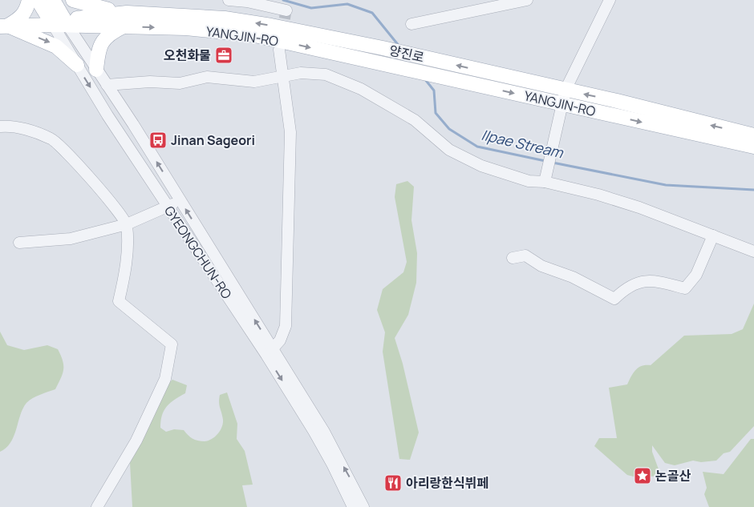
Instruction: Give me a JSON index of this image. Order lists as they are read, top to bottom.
{
  "streets": {
    "main road": ["YANGJIN-RO", "양진로", "GYEONGCHUN-RO"]
  },
  "crossings": [
    ["YANGJIN-RO", "양진로"],
    ["YANGJIN-RO", "GYEONGCHUN-RO"]
  ],
  "water": ["Ilpae Stream"],
  "places": {
    "office": ["오천화물"],
    "bus stop": ["Jinan Sageori"],
    "place": ["논골산"],
    "restaurant": ["아리랑한식뷔페"]
  }
}
